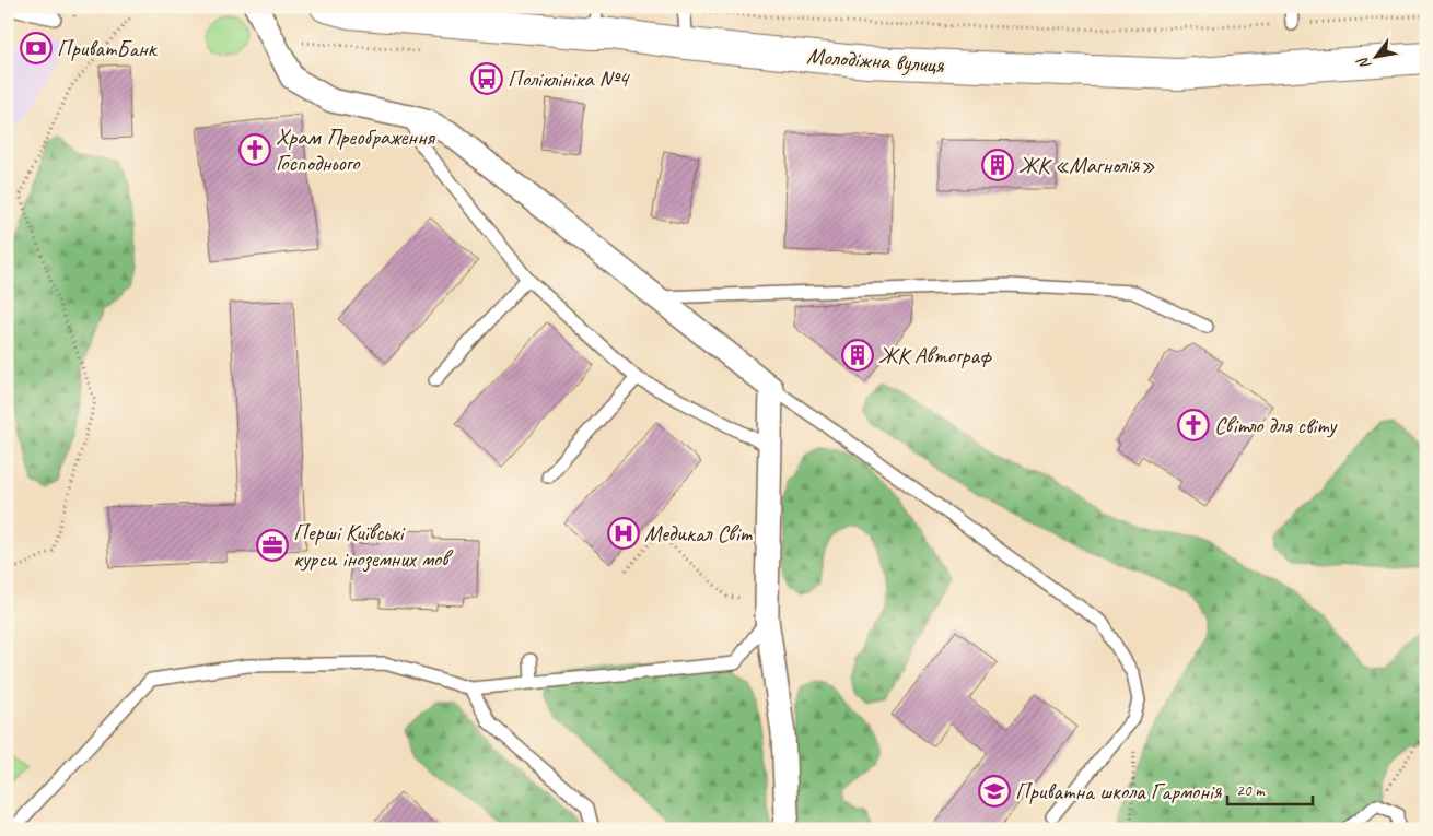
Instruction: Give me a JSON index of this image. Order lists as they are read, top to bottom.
{
  "streets": {
    "street": ["Молодіжна вулиця"]
  },
  "places": {
    "bank": ["ПриватБанк"],
    "bus stop": ["Поліклініка №4"],
    "church": ["Храм Преображення Господнього", "Світло для світу"],
    "building": ["ЖК «Магнолія»", "ЖК Автограф"],
    "hospital": ["Медикал Світ"],
    "office": ["Перші Київські курси іноземних мов"],
    "school or university": ["Приватна школа Гармонія"]
  },
  "scale_bar": "20 m",
  "north": "bottom left"
}
